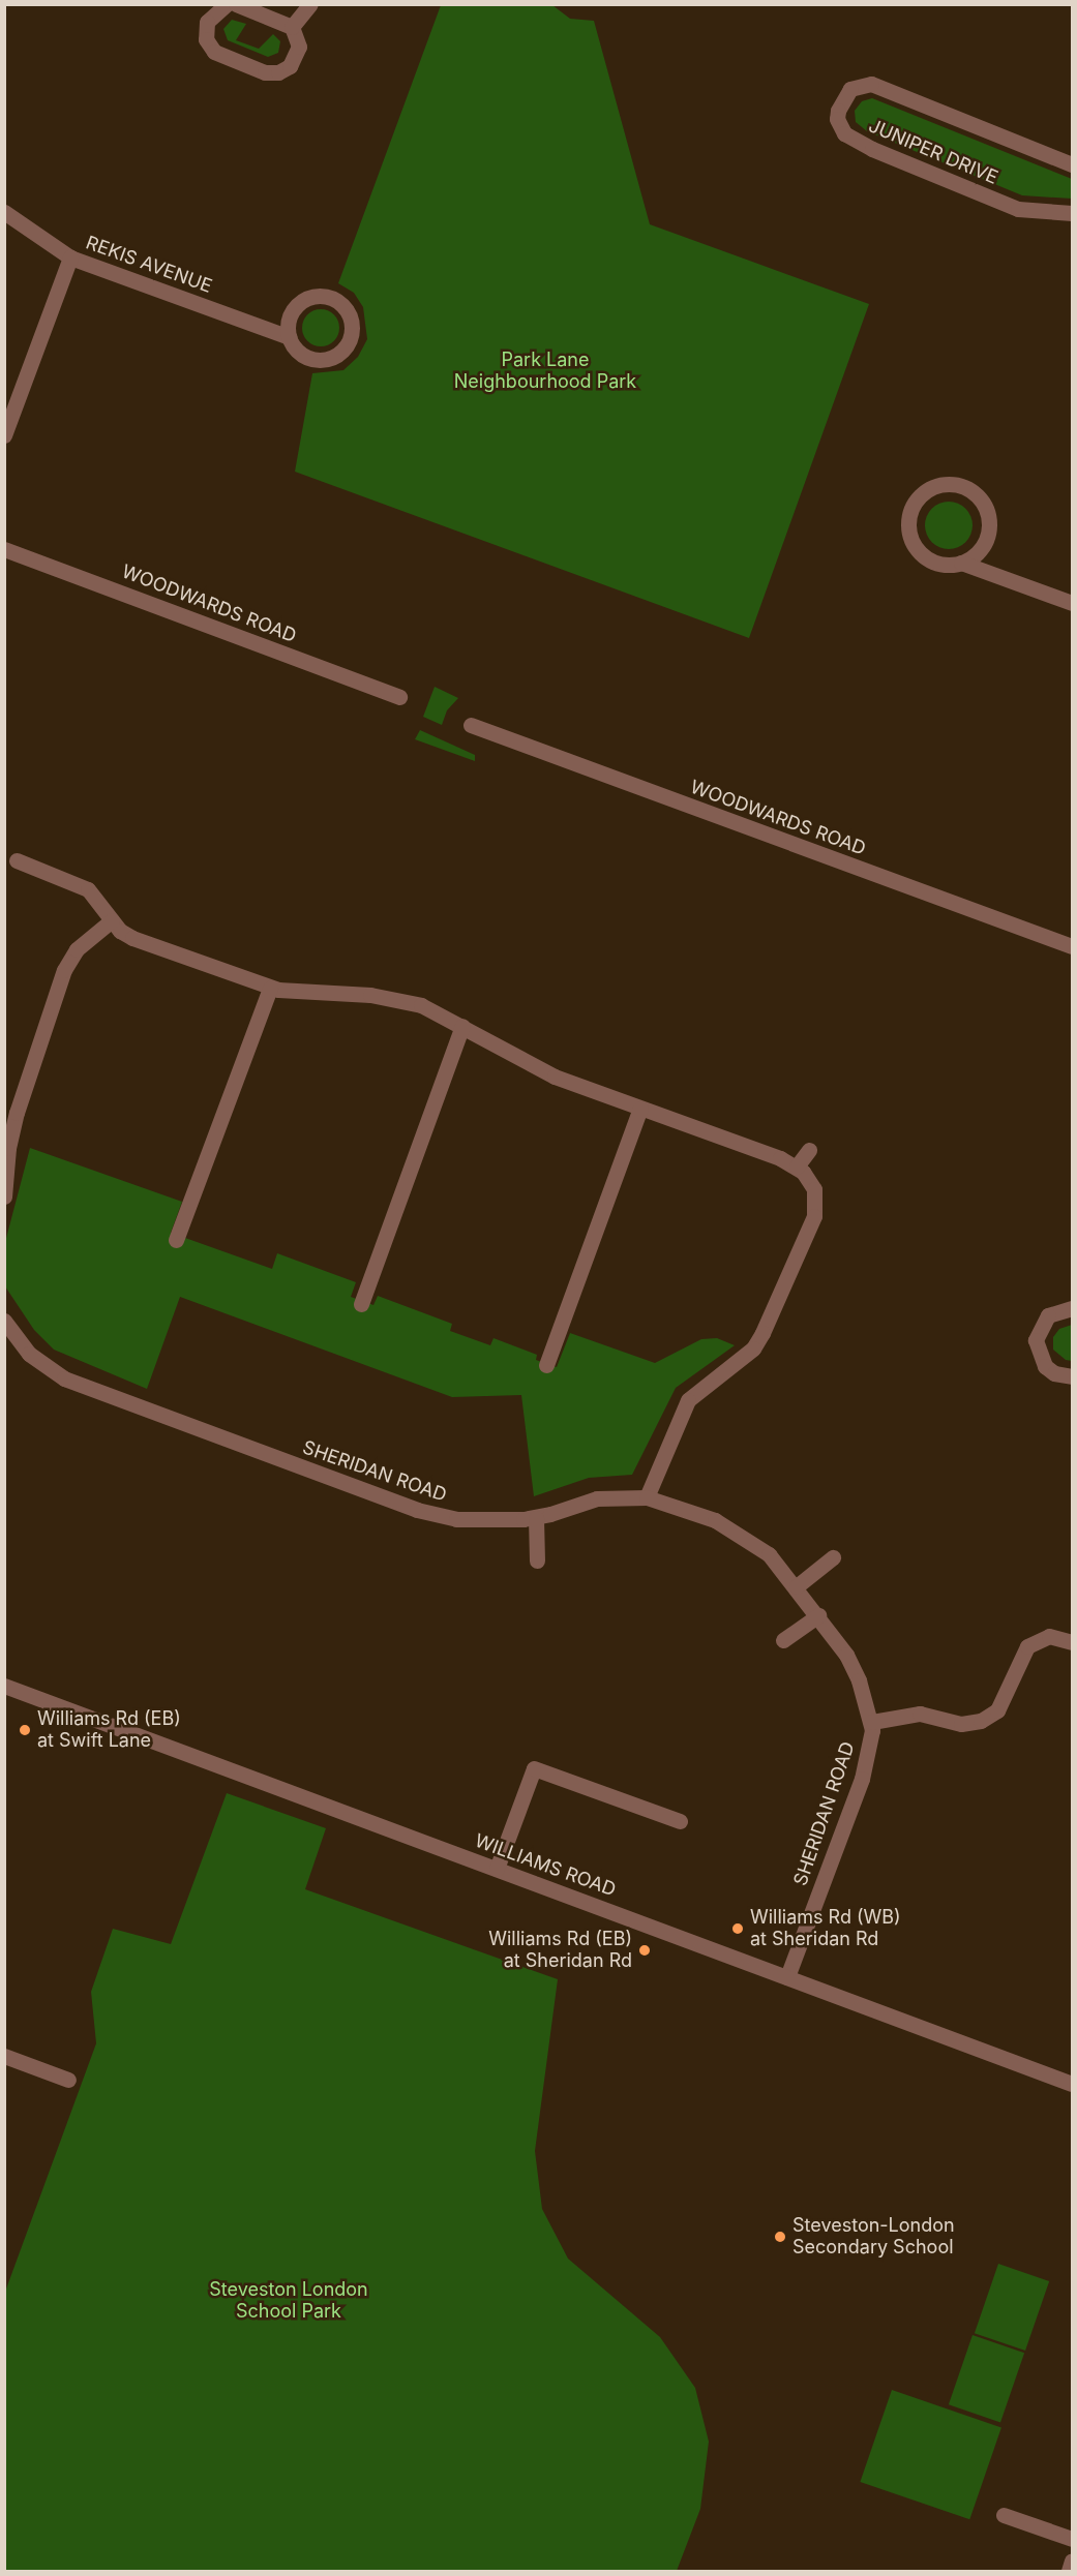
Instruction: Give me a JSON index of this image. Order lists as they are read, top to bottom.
{
  "streets": {
    "street": [
      "JUNIPER DRIVE",
      "REKIS AVENUE",
      "WOODWARDS ROAD",
      "SHERIDAN ROAD",
      "WILLIAMS ROAD"
    ]
  },
  "crossings": [
    ["SHERIDAN ROAD", "WILLIAMS ROAD"]
  ],
  "parks": ["Park Lane Neighbourhood Park", "Steveston London School Park"],
  "places": [
    "Williams Rd (EB) at Swift Lane",
    "Williams Rd (WB) at Sheridan Rd",
    "Williams Rd (EB) at Sheridan Rd",
    "Steveston-London Secondary School"
  ]
}
